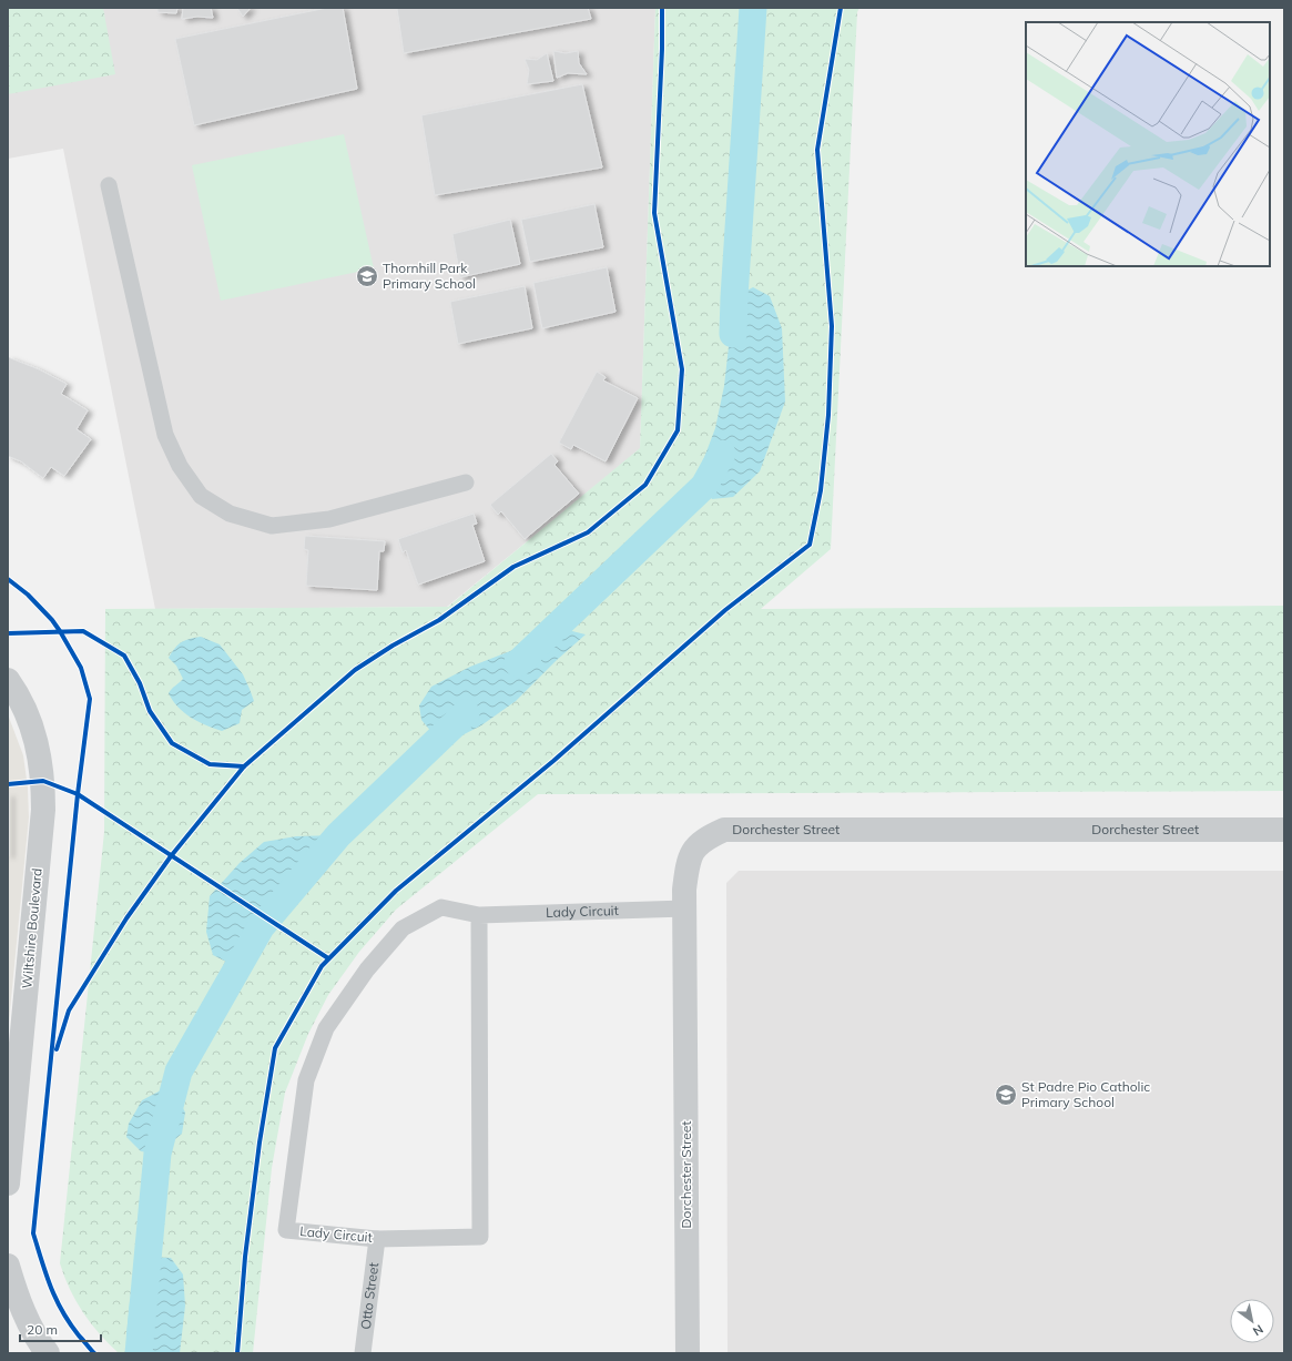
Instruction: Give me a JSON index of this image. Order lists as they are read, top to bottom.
{
  "streets": {
    "street": ["Dorchester Street", "Wiltshire Boulevard"],
    "lane": ["Lady Circuit", "Otto Street"]
  },
  "crossings": [
    ["Dorchester Street", "Lady Circuit"],
    ["Lady Circuit", "Otto Street"]
  ],
  "places": {
    "school or university": ["Thornhill Park Primary School", "St Padre Pio Catholic Primary School"]
  },
  "scale_bar": "20 m",
  "north": "bottom right"
}
